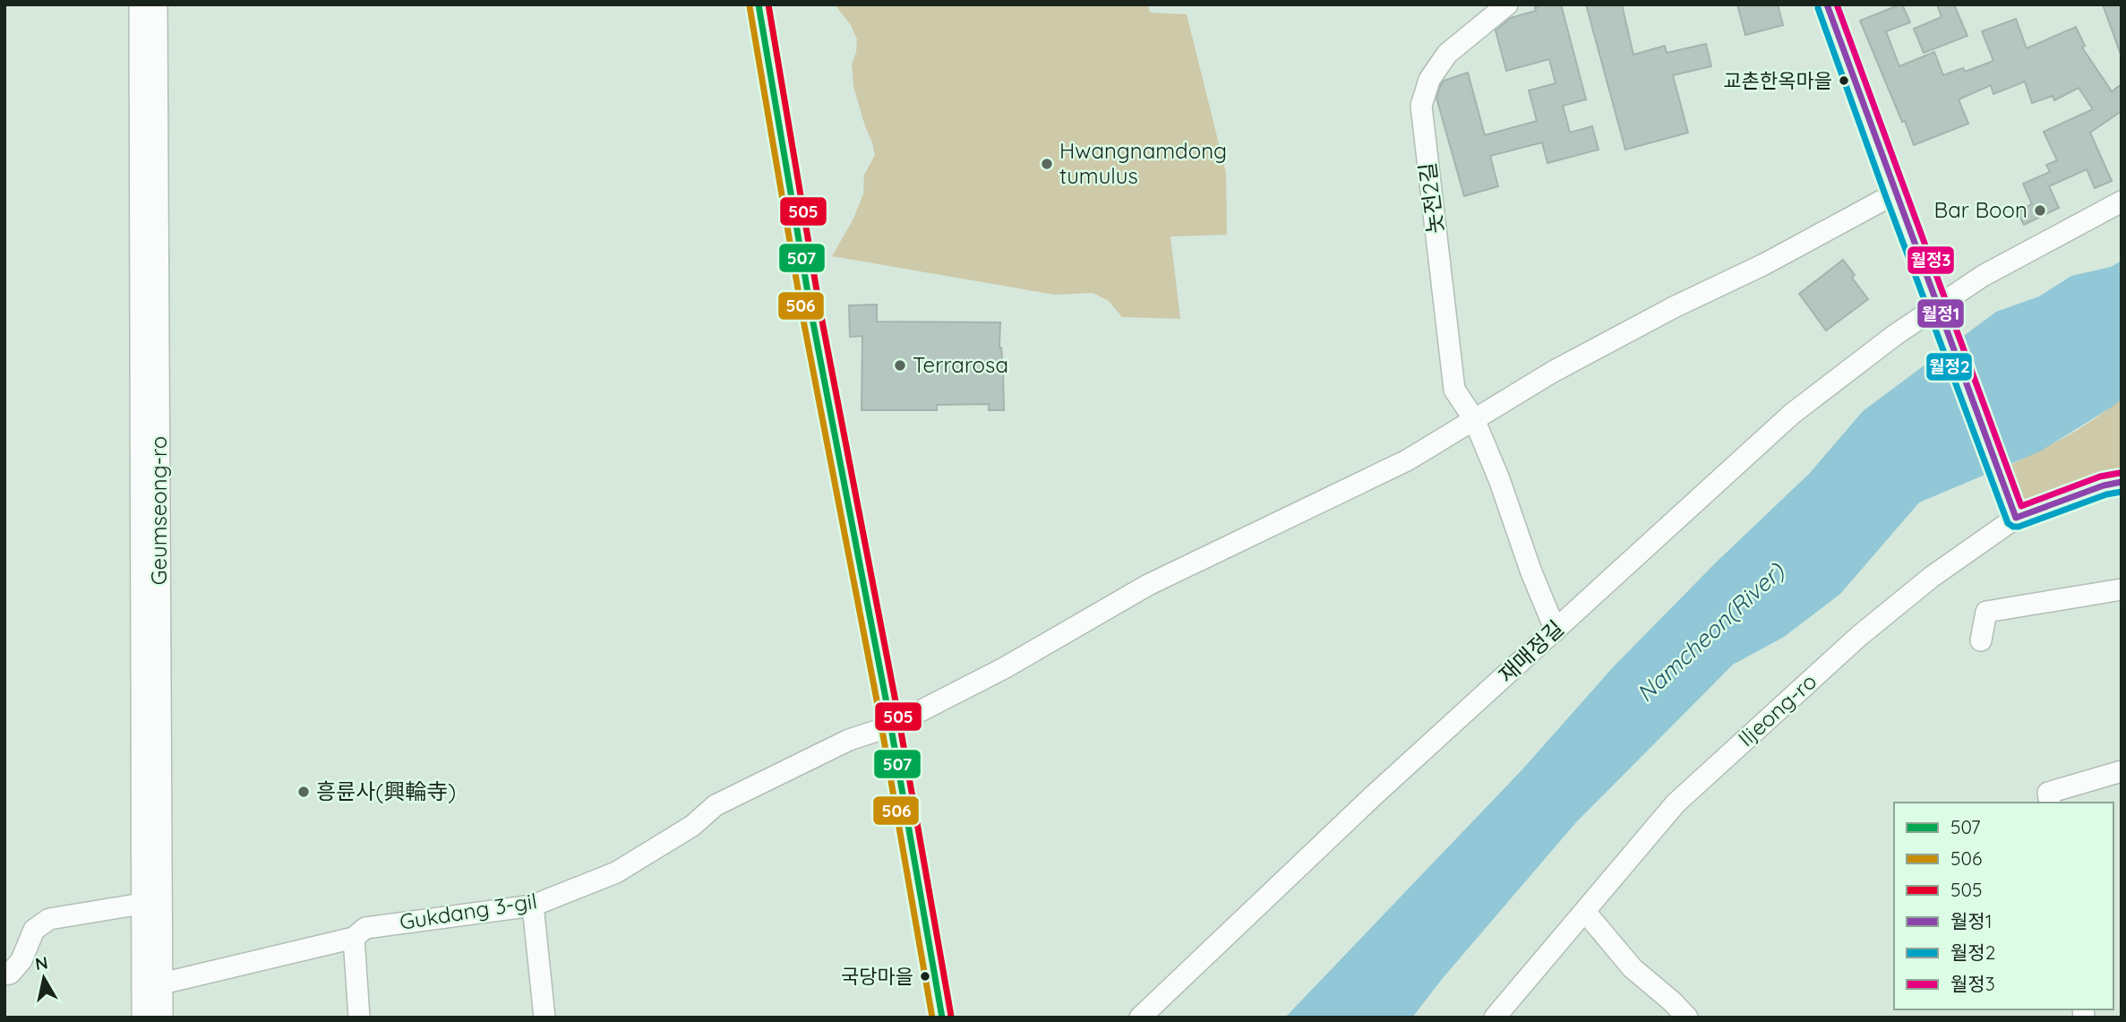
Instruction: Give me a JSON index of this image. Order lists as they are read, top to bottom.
{
  "streets": {
    "street": [
      "놋전2길",
      "Geumseong-ro",
      "재매정길",
      "Iljeong-ro",
      "Gukdang 3-gil"
    ]
  },
  "crossings": [
    ["놋전2길", "재매정길"],
    ["놋전2길", "Gukdang 3-gil"],
    ["Geumseong-ro", "Gukdang 3-gil"]
  ],
  "water": ["Namcheon(River)"],
  "places": [
    "교촌한옥마을",
    "Hwangnamdong tumulus",
    "Bar Boon",
    "Terrarosa",
    "흥륜사(興輪寺)",
    "국당마을"
  ],
  "lines": [
    "transit line 507",
    "transit line 505",
    "transit line 월정1",
    "transit line 월정3",
    "transit line 506",
    "transit line 월정2"
  ],
  "legend": [
    "507",
    "506",
    "505",
    "월정1",
    "월정2",
    "월정3"
  ],
  "north": "top"
}
